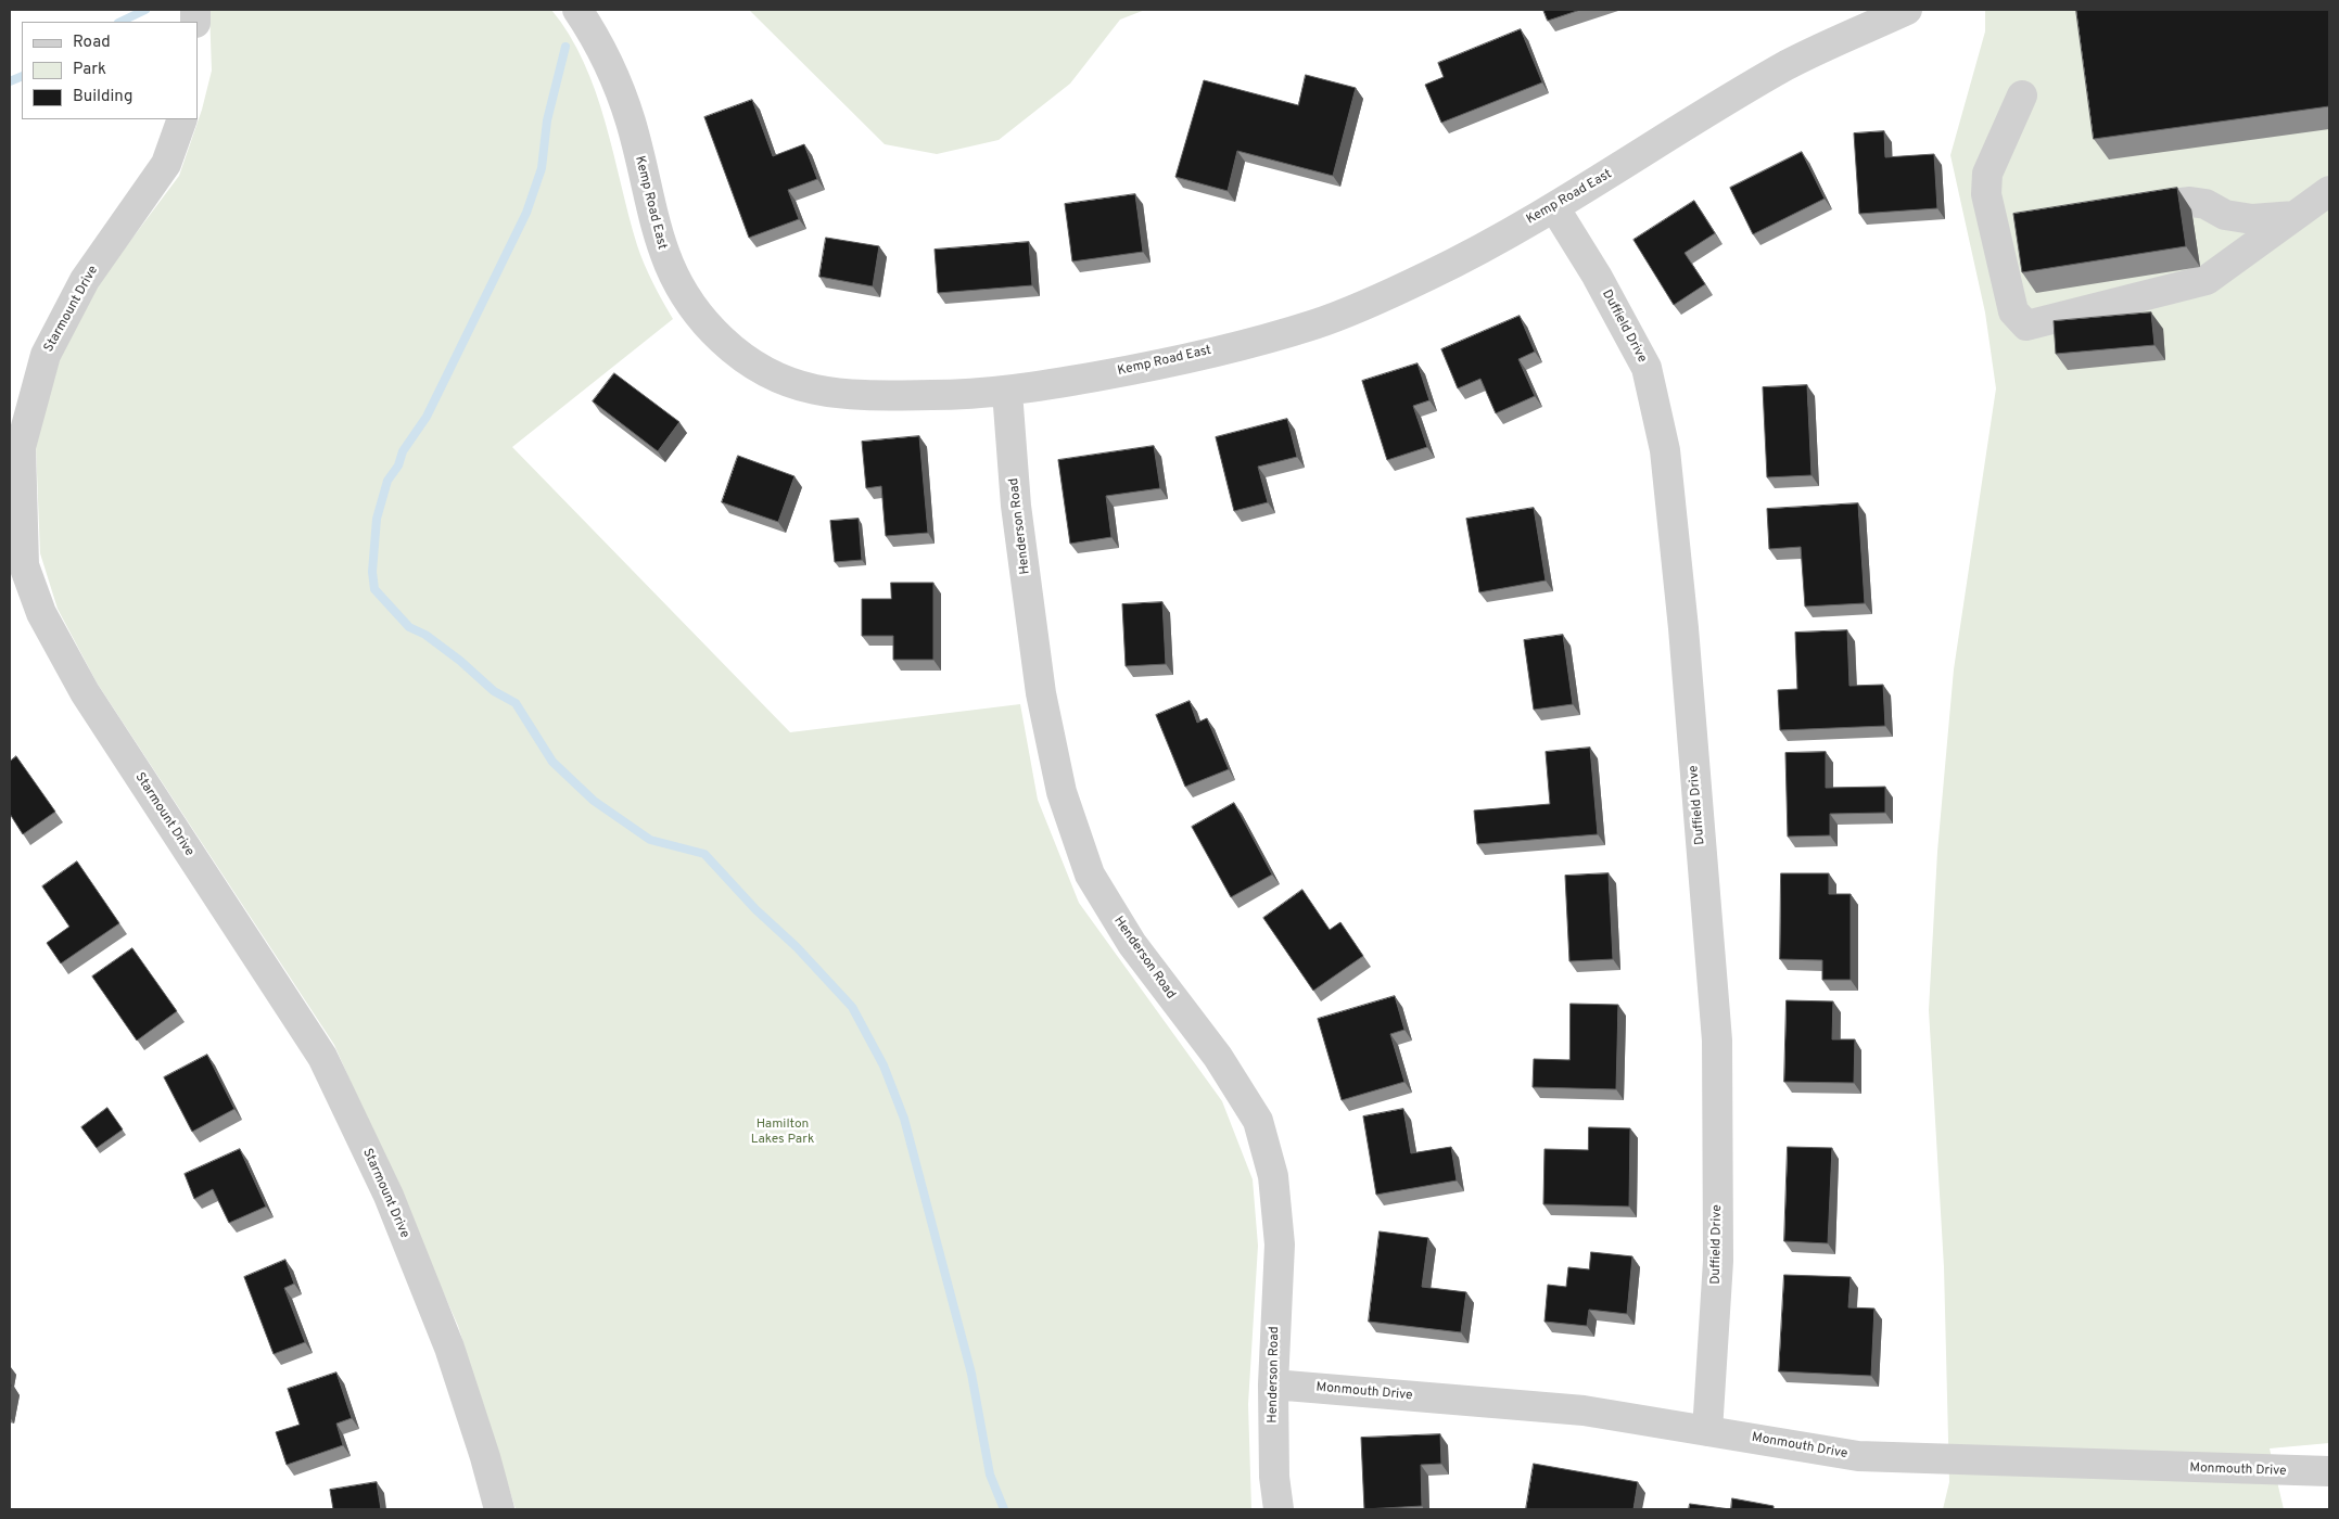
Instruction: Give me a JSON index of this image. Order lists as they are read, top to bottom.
{
  "streets": {
    "street": [
      "Kemp Road East",
      "Starmount Drive",
      "Duffield Drive",
      "Henderson Road",
      "Monmouth Drive"
    ]
  },
  "crossings": [
    ["Kemp Road East", "Duffield Drive"],
    ["Kemp Road East", "Henderson Road"],
    ["Duffield Drive", "Monmouth Drive"],
    ["Henderson Road", "Monmouth Drive"]
  ],
  "parks": ["Hamilton Lakes Park"],
  "legend": ["Road", "Park", "Building"]
}
